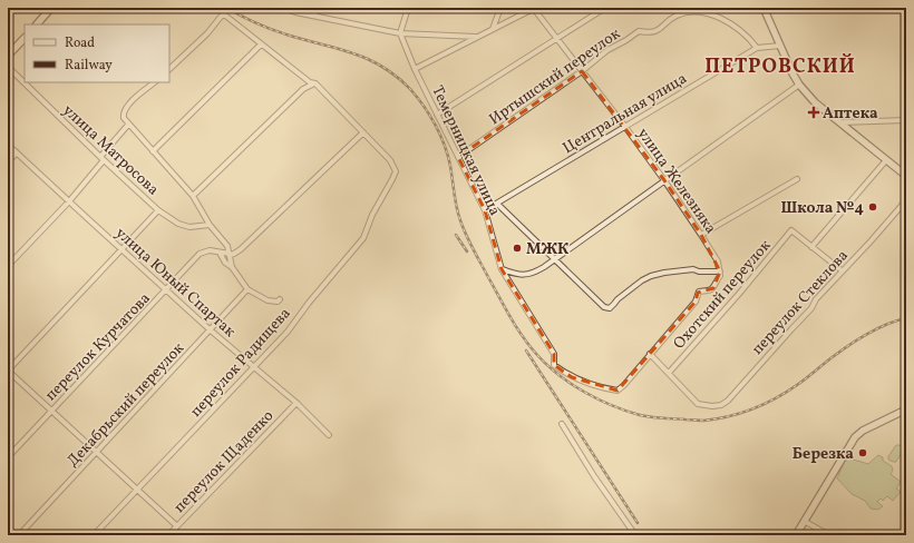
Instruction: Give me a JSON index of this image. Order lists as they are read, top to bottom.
{
  "streets": {
    "street": [
      "Иртышский переулок",
      "Центральная улица",
      "улица Матросова",
      "Темерницкая улица",
      "улица Железняка",
      "улица Юный Спартак",
      "Охотский переулок",
      "переулок Стеклова",
      "переулок Курчатова",
      "переулок Радищева",
      "Декабрьский переулок",
      "переулок Щаденко"
    ]
  },
  "crossings": [
    ["Иртышский переулок", "Центральная улица"],
    ["Иртышский переулок", "Темерницкая улица"],
    ["Иртышский переулок", "улица Железняка"],
    ["Центральная улица", "Темерницкая улица"],
    ["Центральная улица", "улица Железняка"],
    ["Темерницкая улица", "улица Железняка"],
    ["Темерницкая улица", "Охотский переулок"],
    ["улица Железняка", "Охотский переулок"],
    ["улица Юный Спартак", "переулок Курчатова"],
    ["улица Юный Спартак", "переулок Радищева"],
    ["улица Юный Спартак", "Декабрьский переулок"],
    ["улица Юный Спартак", "переулок Щаденко"],
    ["Охотский переулок", "переулок Стеклова"]
  ],
  "districts": ["ПЕТРОВСКИЙ"],
  "places": {
    "health": ["Аптека"],
    "other": ["Школа №4", "МЖК", "Березка"]
  },
  "legend": ["Road", "Railway"]
}
